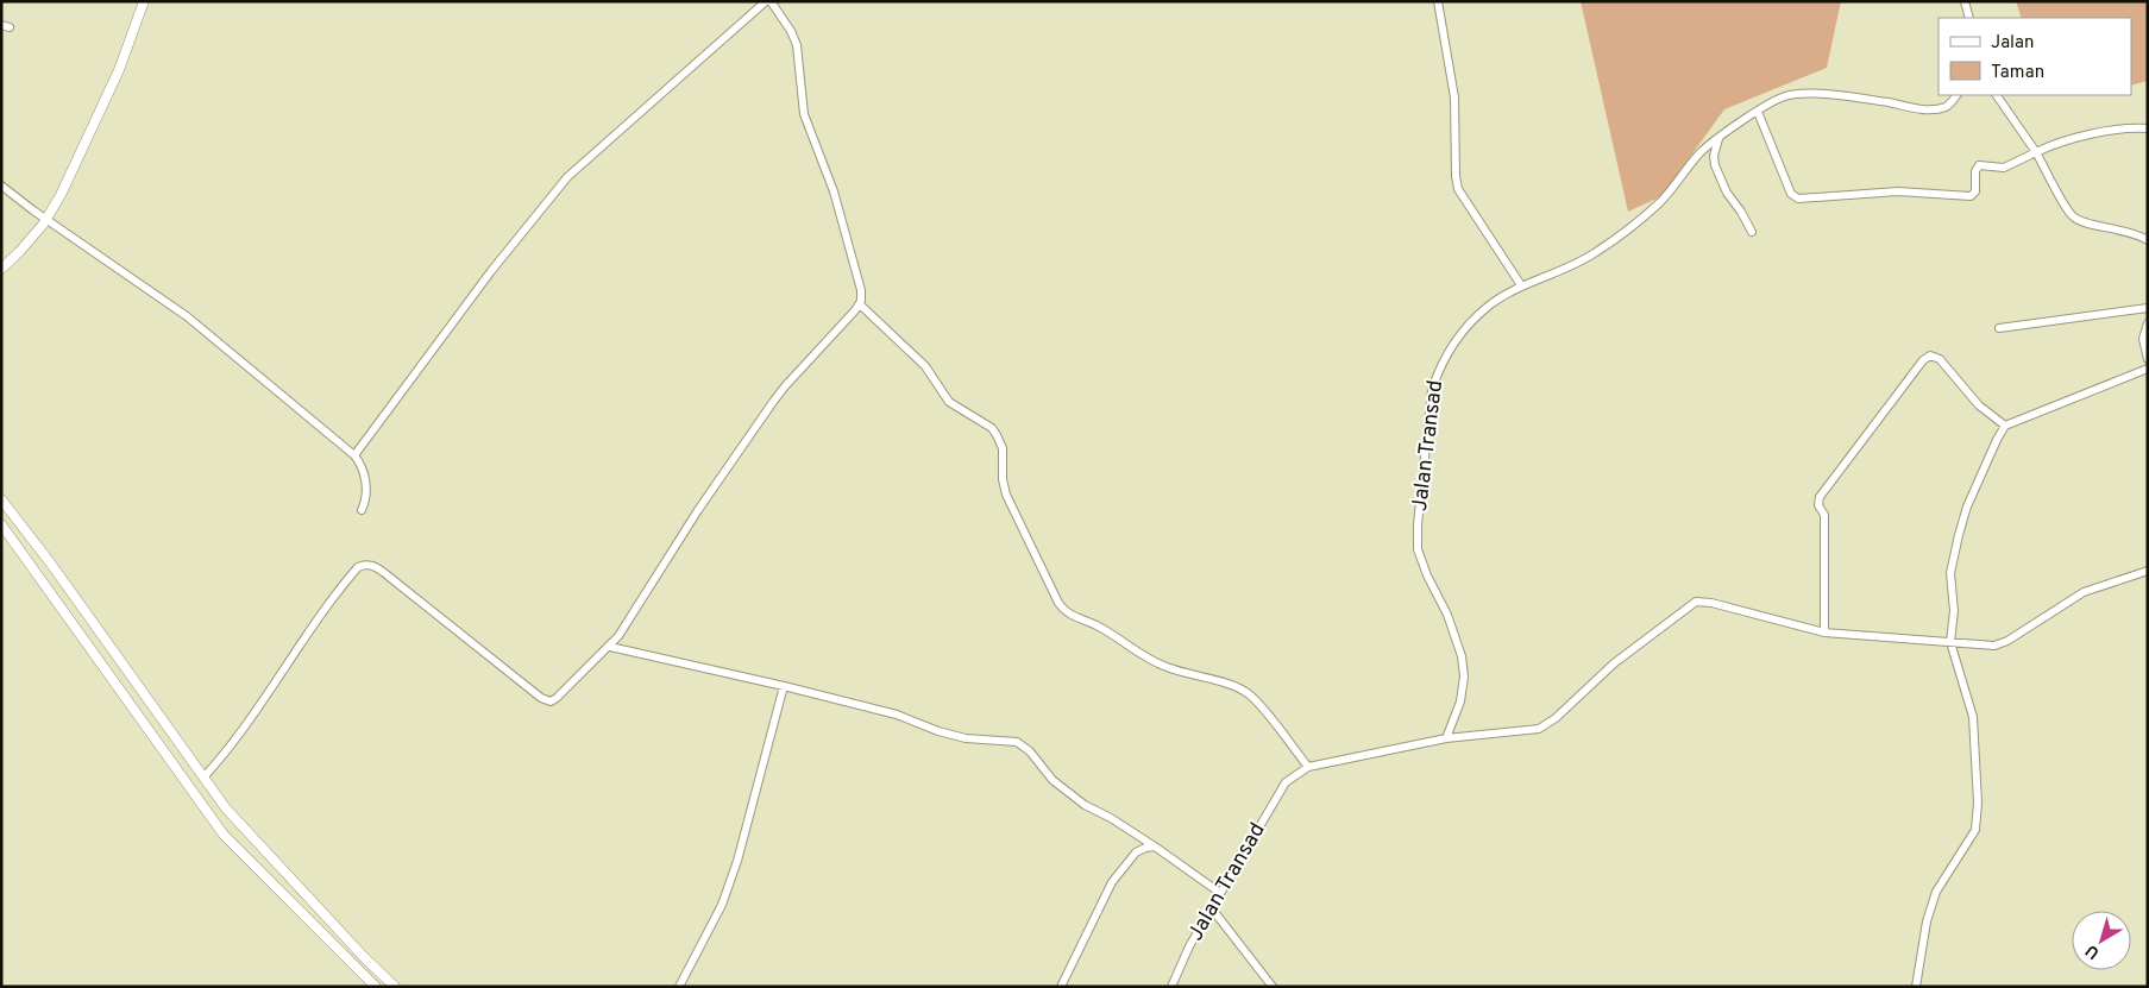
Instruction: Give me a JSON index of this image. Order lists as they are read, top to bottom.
{
  "streets": {
    "street": ["Jalan Transad"]
  },
  "legend": ["Jalan", "Taman"],
  "north": "bottom left"
}
